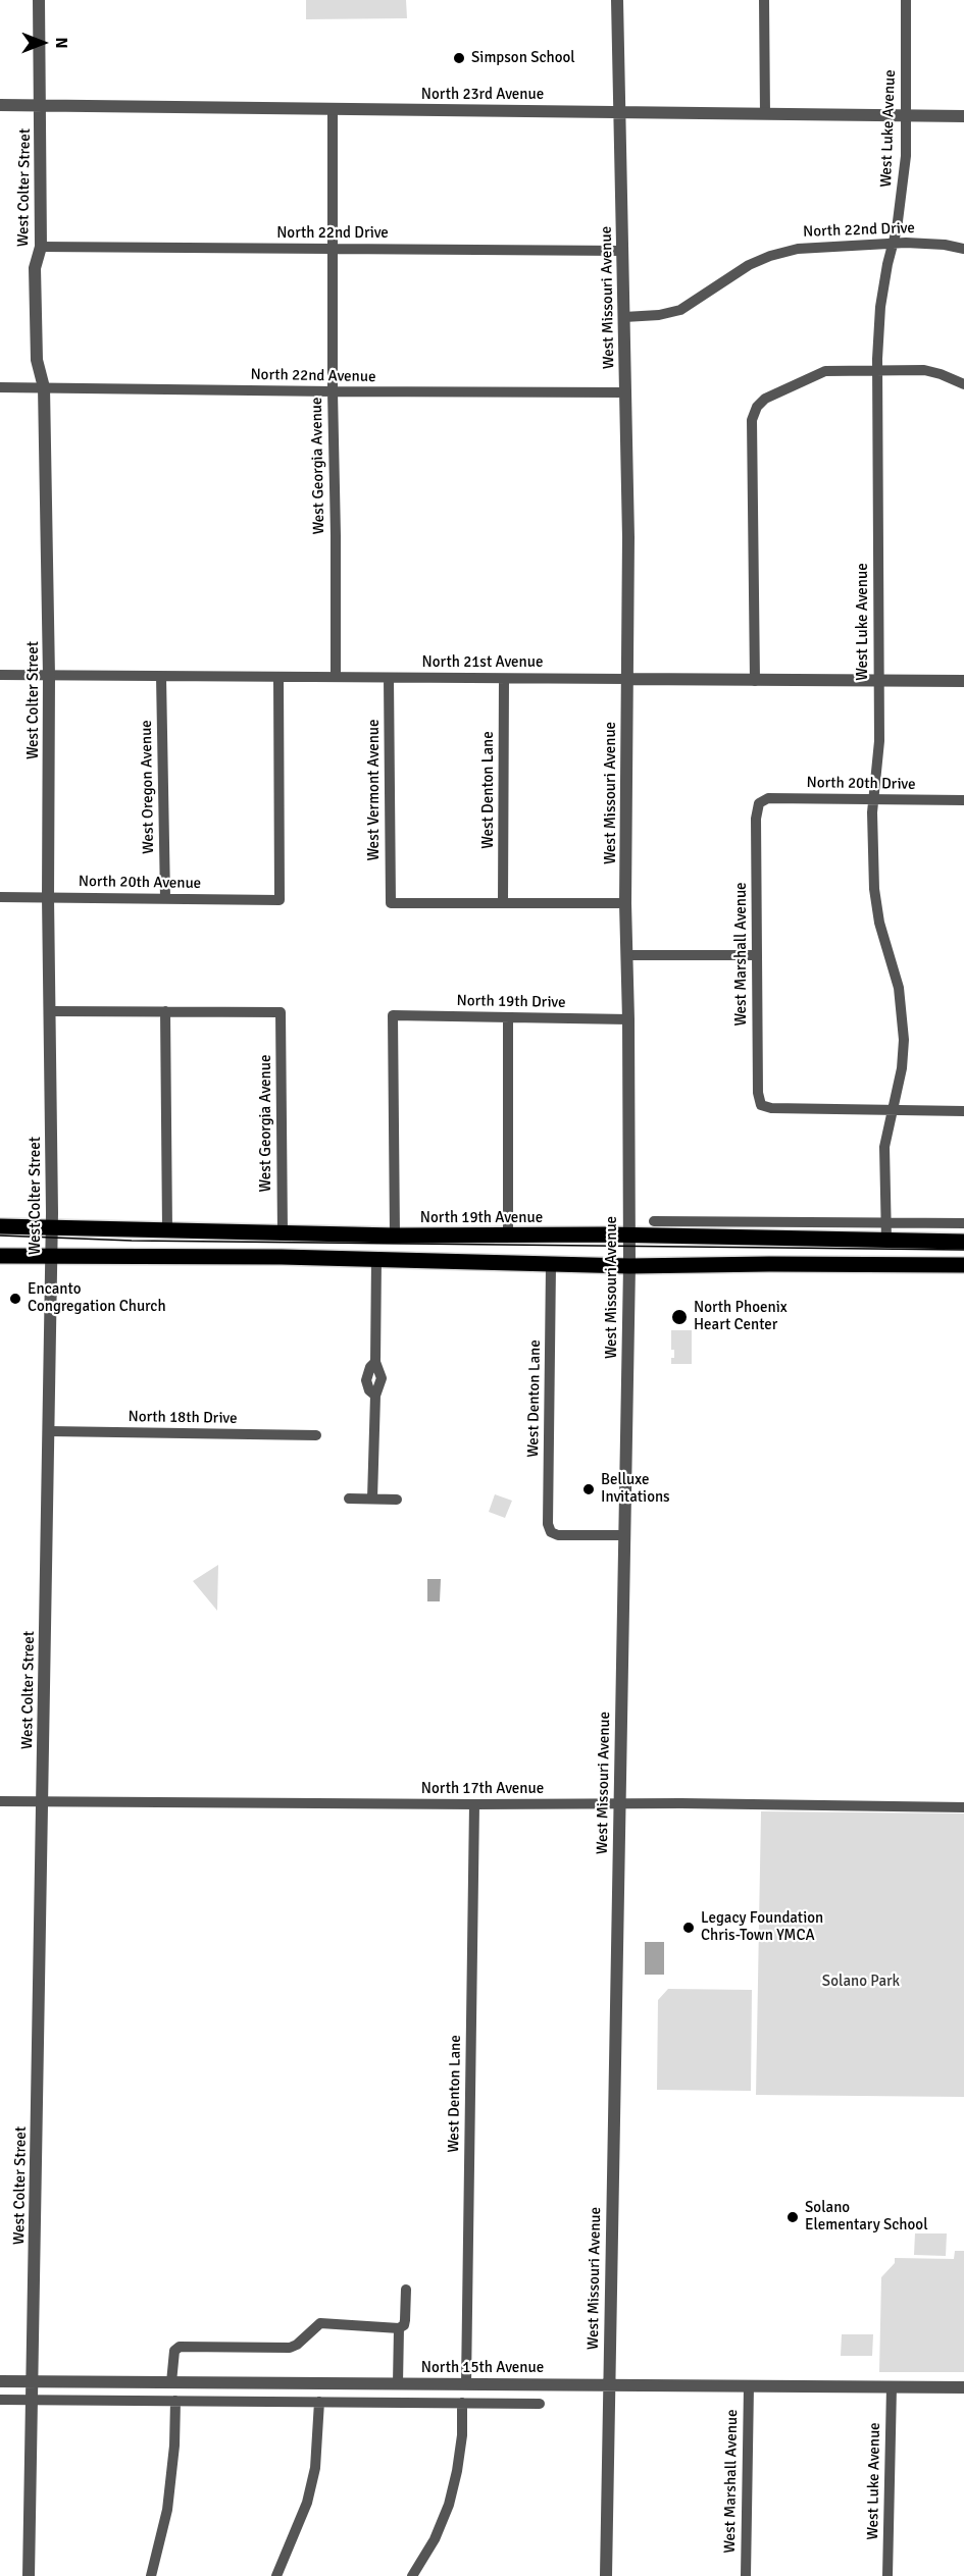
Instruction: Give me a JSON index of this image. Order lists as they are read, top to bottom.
{
  "streets": {
    "main road": ["North 19th Avenue"],
    "street": [
      "North 23rd Avenue",
      "West Luke Avenue",
      "West Colter Street",
      "North 22nd Drive",
      "West Missouri Avenue",
      "North 22nd Avenue",
      "West Georgia Avenue",
      "North 21st Avenue",
      "North 20th Drive",
      "West Oregon Avenue",
      "West Vermont Avenue",
      "West Denton Lane",
      "North 20th Avenue",
      "West Marshall Avenue",
      "North 19th Drive",
      "North 18th Drive",
      "North 17th Avenue",
      "North 15th Avenue"
    ]
  },
  "crossings": [
    ["North 23rd Avenue", "West Luke Avenue"],
    ["North 23rd Avenue", "West Colter Street"],
    ["North 23rd Avenue", "West Missouri Avenue"],
    ["North 23rd Avenue", "West Georgia Avenue"],
    ["West Luke Avenue", "North 22nd Drive"],
    ["West Luke Avenue", "North 21st Avenue"],
    ["West Luke Avenue", "North 20th Drive"],
    ["West Luke Avenue", "West Marshall Avenue"],
    ["West Luke Avenue", "North 19th Avenue"],
    ["West Luke Avenue", "North 15th Avenue"],
    ["West Colter Street", "North 22nd Drive"],
    ["West Colter Street", "North 22nd Avenue"],
    ["West Colter Street", "North 21st Avenue"],
    ["West Colter Street", "North 20th Avenue"],
    ["West Colter Street", "North 19th Avenue"],
    ["West Colter Street", "North 18th Drive"],
    ["West Colter Street", "North 17th Avenue"],
    ["West Colter Street", "North 15th Avenue"],
    ["North 22nd Drive", "West Missouri Avenue"],
    ["North 22nd Drive", "West Georgia Avenue"],
    ["West Missouri Avenue", "North 22nd Avenue"],
    ["West Missouri Avenue", "North 21st Avenue"],
    ["West Missouri Avenue", "West Denton Lane"],
    ["West Missouri Avenue", "North 19th Drive"],
    ["West Missouri Avenue", "North 19th Avenue"],
    ["West Missouri Avenue", "North 17th Avenue"],
    ["West Missouri Avenue", "North 15th Avenue"],
    ["North 22nd Avenue", "West Georgia Avenue"],
    ["West Georgia Avenue", "North 21st Avenue"],
    ["West Georgia Avenue", "North 19th Avenue"],
    ["North 21st Avenue", "West Oregon Avenue"],
    ["North 21st Avenue", "West Vermont Avenue"],
    ["North 21st Avenue", "West Denton Lane"],
    ["North 21st Avenue", "North 20th Avenue"],
    ["North 20th Drive", "West Marshall Avenue"],
    ["West Oregon Avenue", "North 20th Avenue"],
    ["West Vermont Avenue", "West Denton Lane"],
    ["West Denton Lane", "North 17th Avenue"],
    ["West Denton Lane", "North 15th Avenue"],
    ["West Marshall Avenue", "North 15th Avenue"],
    ["North 19th Drive", "North 19th Avenue"]
  ],
  "parks": ["Solano Park"],
  "places": [
    "Simpson School",
    "Encanto Congregation Church",
    "North Phoenix Heart Center",
    "Belluxe Invitations",
    "Legacy Foundation Chris-Town YMCA",
    "Solano Elementary School"
  ],
  "north": "right"
}
